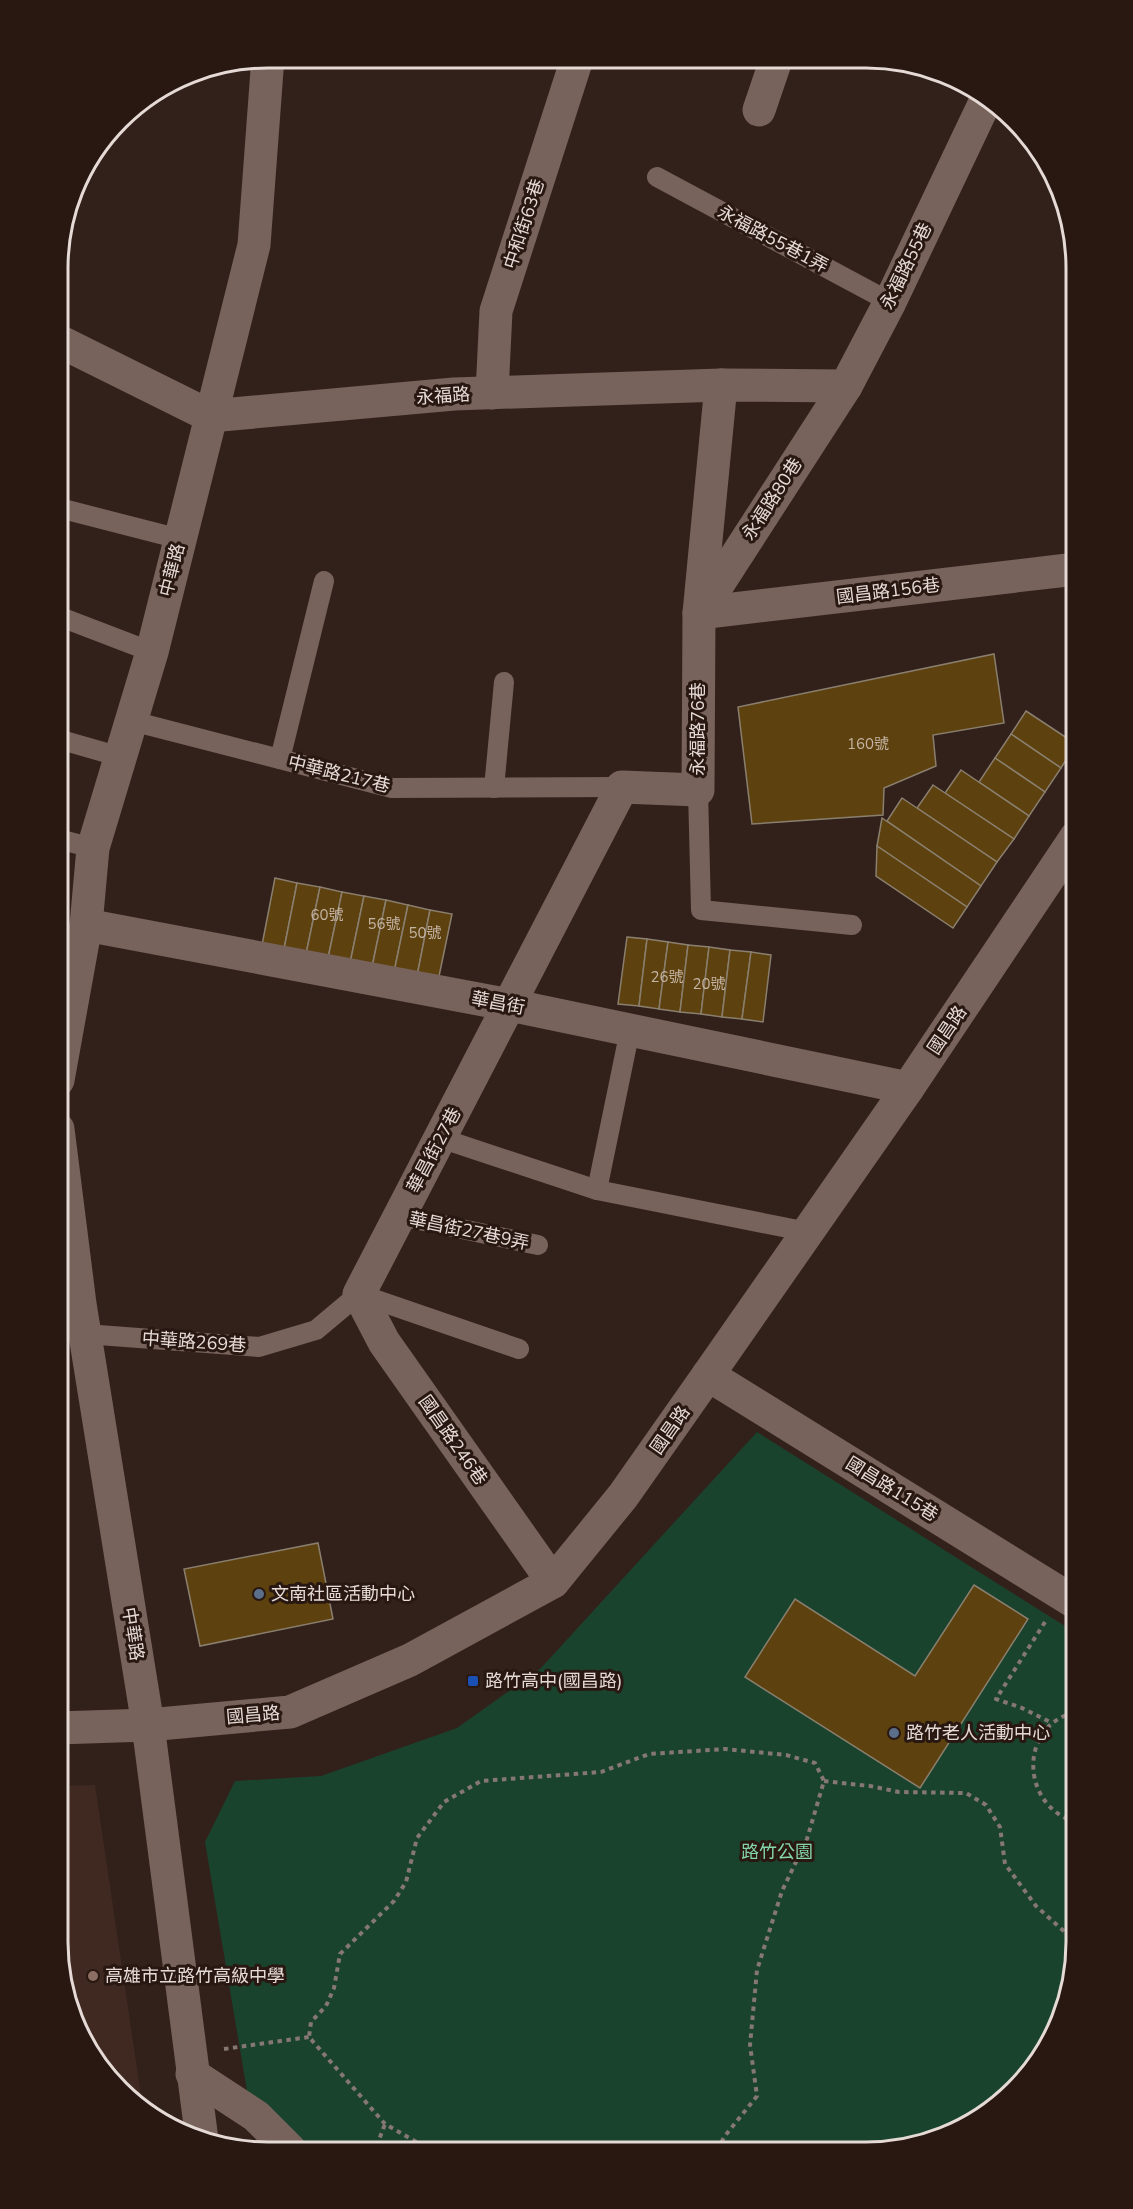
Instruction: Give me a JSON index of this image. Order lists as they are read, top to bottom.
{
  "streets": {
    "street": [
      "中和街63巷",
      "永福路55巷",
      "永福路",
      "永福路80巷",
      "中華路",
      "國昌路156巷",
      "永福路76巷",
      "華昌街",
      "國昌路",
      "華昌街27巷",
      "國昌路246巷",
      "國昌路115巷"
    ],
    "lane": [
      "永福路55巷1弄",
      "中華路217巷",
      "華昌街27巷9弄",
      "中華路269巷"
    ]
  },
  "crossings": [
    ["中和街63巷", "永福路"],
    ["永福路55巷1弄", "永福路55巷"],
    ["永福路55巷", "永福路"],
    ["永福路55巷", "永福路80巷"],
    ["永福路", "永福路80巷"],
    ["永福路", "中華路"],
    ["永福路", "永福路76巷"],
    ["永福路80巷", "國昌路156巷"],
    ["永福路80巷", "永福路76巷"],
    ["中華路", "中華路217巷"],
    ["中華路", "華昌街"],
    ["中華路", "國昌路"],
    ["中華路", "中華路269巷"],
    ["國昌路156巷", "永福路76巷"],
    ["永福路76巷", "中華路217巷"],
    ["華昌街", "國昌路"],
    ["華昌街", "華昌街27巷"],
    ["國昌路", "國昌路246巷"],
    ["國昌路", "國昌路115巷"],
    ["華昌街27巷", "華昌街27巷9弄"],
    ["華昌街27巷", "中華路269巷"],
    ["華昌街27巷", "國昌路246巷"],
    ["中華路269巷", "國昌路246巷"]
  ],
  "parks": ["路竹公園"],
  "places": {
    "other": ["文南社區活動中心", "路竹老人活動中心", "高雄市立路竹高級中學"],
    "transit": ["路竹高中(國昌路)"]
  },
  "house_numbers": [
    "160號",
    "60號",
    "56號",
    "50號",
    "26號",
    "20號"
  ]
}
